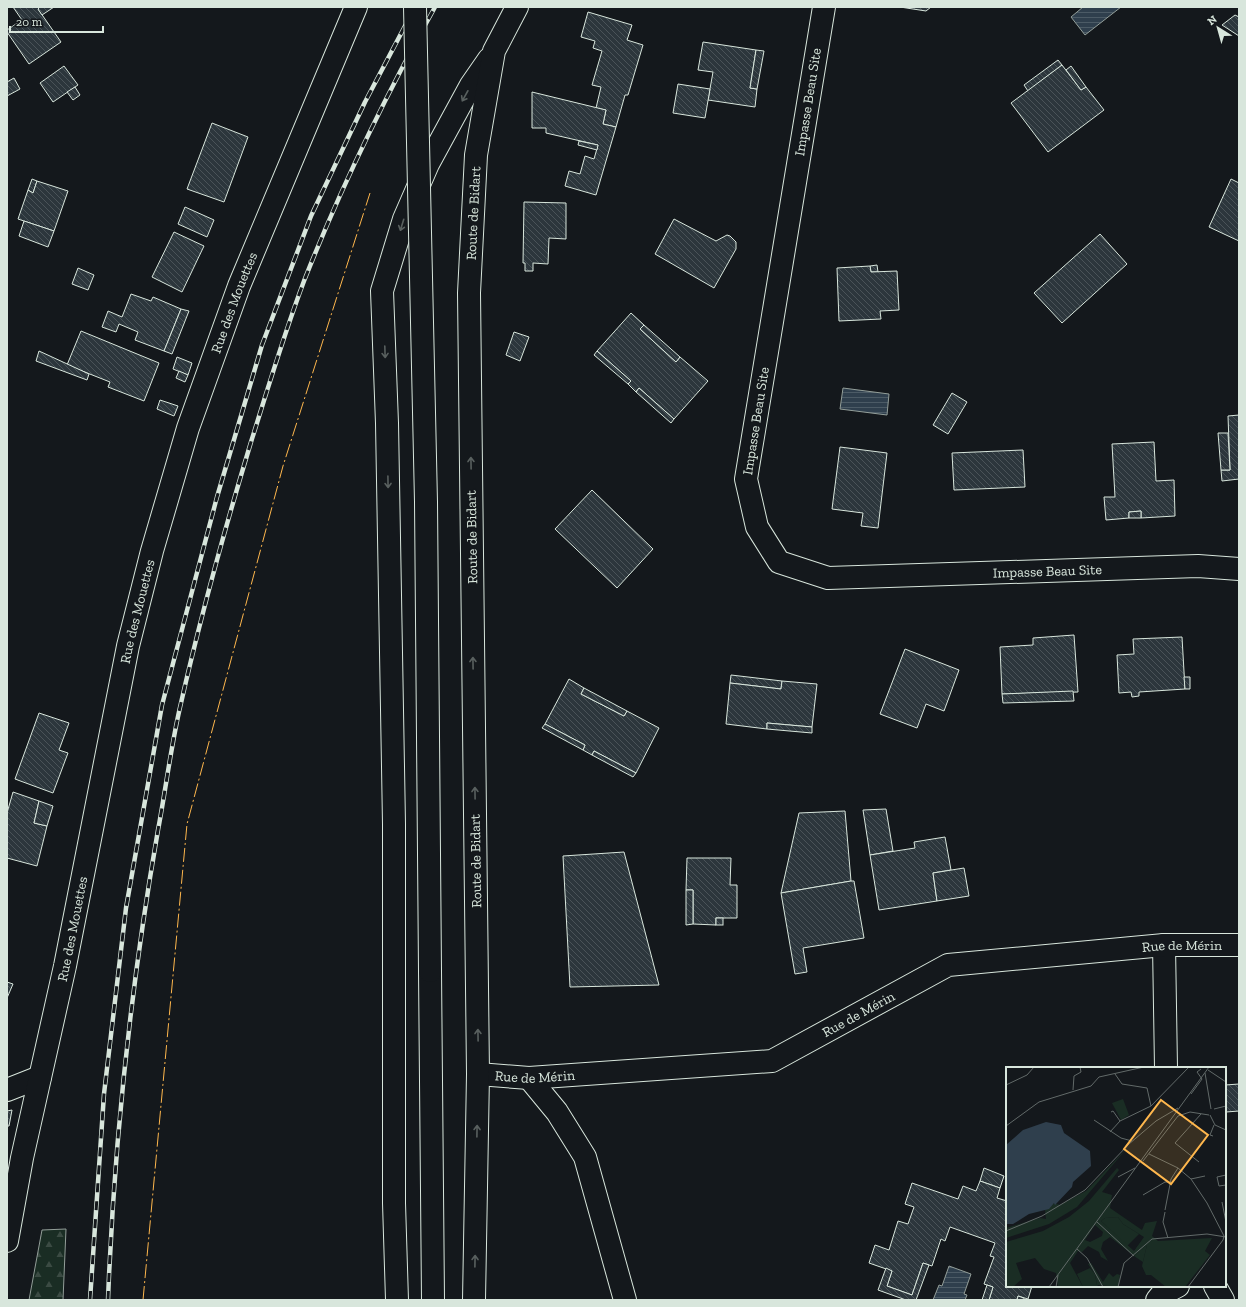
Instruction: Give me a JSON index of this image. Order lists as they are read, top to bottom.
{
  "streets": {
    "main road": [
      "Impasse Beau Site",
      "Route de Bidart",
      "Rue des Mouettes",
      "Rue de Mérin"
    ]
  },
  "crossings": [
    ["Route de Bidart", "Rue de Mérin"]
  ],
  "scale_bar": "20 m",
  "north": "top left"
}
